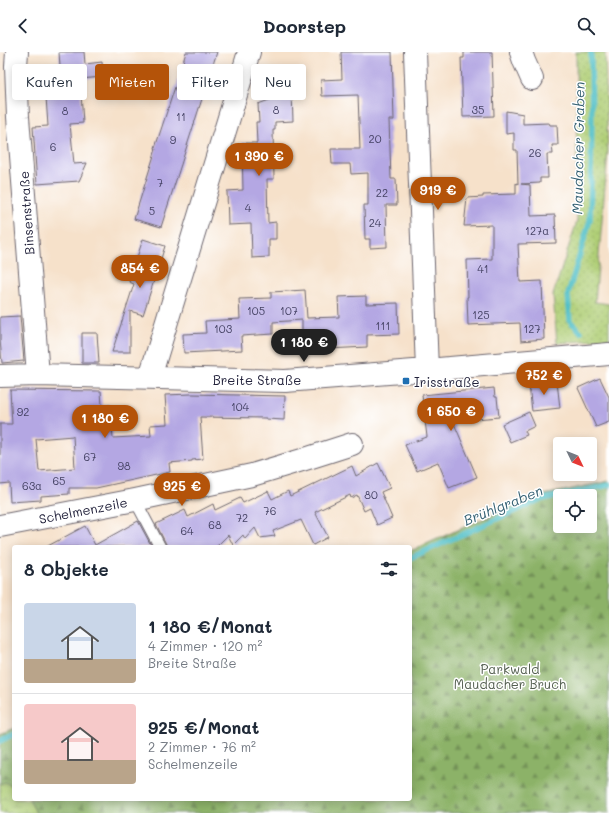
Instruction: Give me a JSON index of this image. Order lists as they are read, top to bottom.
{
  "streets": {
    "street": ["Binsenstraße", "Breite Straße", "Schelmenzeile"]
  },
  "crossings": [
    ["Binsenstraße", "Breite Straße"]
  ],
  "water": ["Maudacher Graben", "Brühlgraben"],
  "parks": ["Parkwald Maudacher Bruch"],
  "places": {
    "transit": ["Irisstraße"]
  },
  "house_numbers": [
    "8",
    "35",
    "8",
    "11",
    "20",
    "9",
    "6",
    "26",
    "7",
    "22",
    "4",
    "5",
    "24",
    "127a",
    "41",
    "105",
    "107",
    "125",
    "111",
    "103",
    "127",
    "104",
    "92",
    "67",
    "98",
    "65",
    "63a",
    "80",
    "76",
    "72",
    "68",
    "64"
  ],
  "north": "bottom right",
  "page": {
    "header": "Doorstep",
    "chip": [
      "Kaufen",
      "Mieten",
      "Filter",
      "Neu"
    ],
    "price": [
      "1 390 €",
      "919 €",
      "854 €",
      "1 180 €",
      "752 €",
      "1 650 €",
      "1 180 €",
      "925 €"
    ],
    "heading": "8 Objekte",
    "list": [
      {
        "name": "1 180 €/Monat",
        "note": "4 Zimmer · 120 m² · Breite Straße"
      },
      {
        "name": "925 €/Monat",
        "note": "2 Zimmer · 76 m² · Schelmenzeile"
      }
    ]
  }
}
